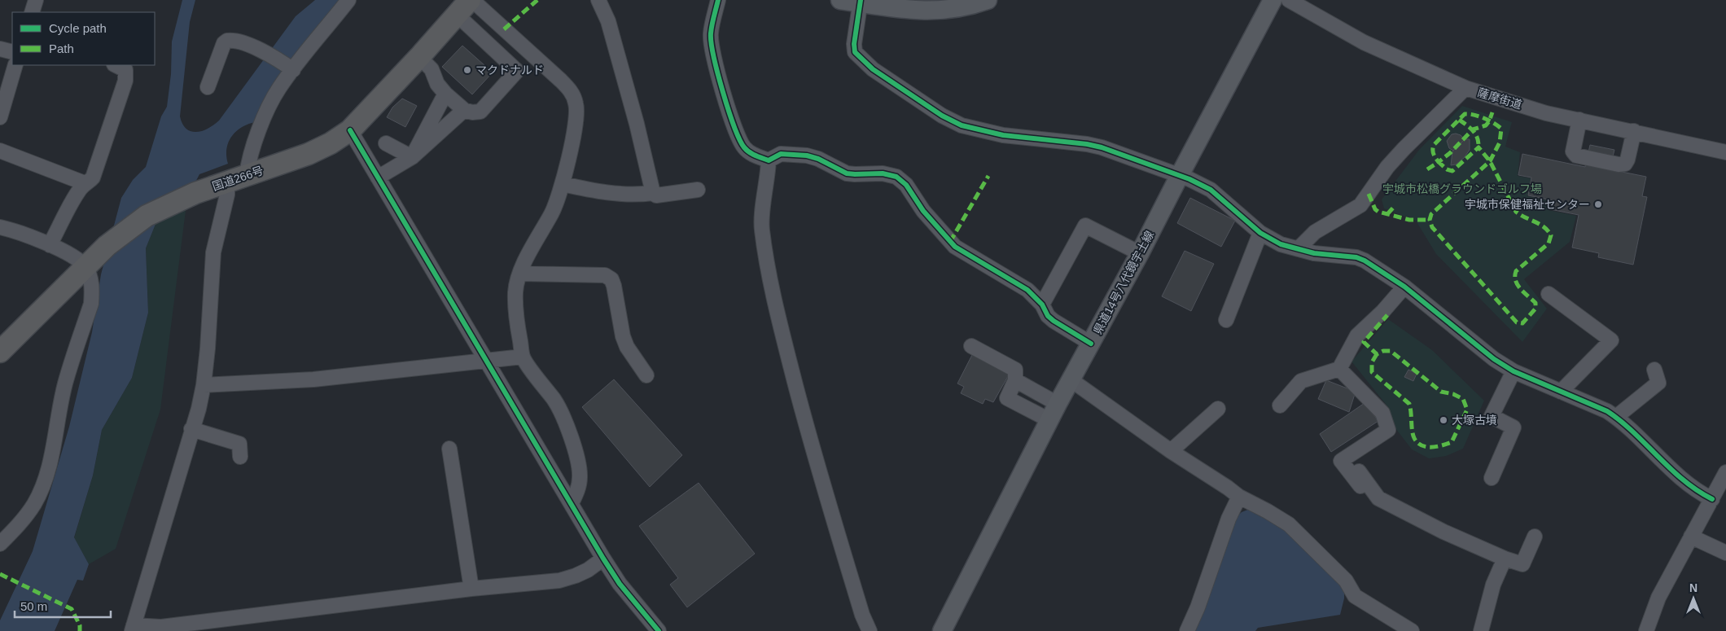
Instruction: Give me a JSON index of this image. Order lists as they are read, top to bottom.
{
  "streets": {
    "highway": ["国道266号"],
    "main road": ["県道14号八代鏡宇土線"],
    "street": ["薩摩街道"]
  },
  "parks": ["宇城市松橋グラウンドゴルフ場"],
  "places": ["マクドナルド", "宇城市保健福祉センター", "大塚古墳"],
  "legend": ["Cycle path", "Path"],
  "scale_bar": "50 m",
  "north": "top"
}
